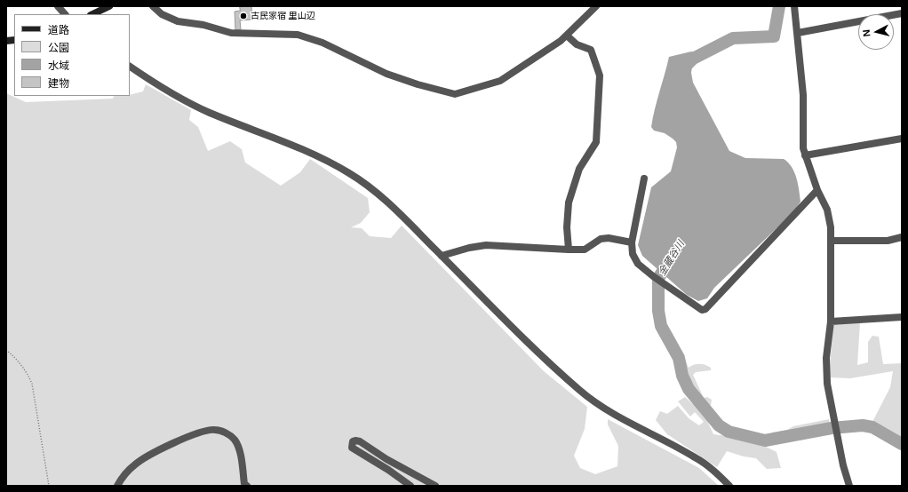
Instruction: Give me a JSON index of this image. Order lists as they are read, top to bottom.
{
  "water": ["金蔵谷川"],
  "places": ["古民家宿 里山辺"],
  "legend": [
    "道路",
    "公園",
    "水域",
    "建物"
  ],
  "north": "left"
}
